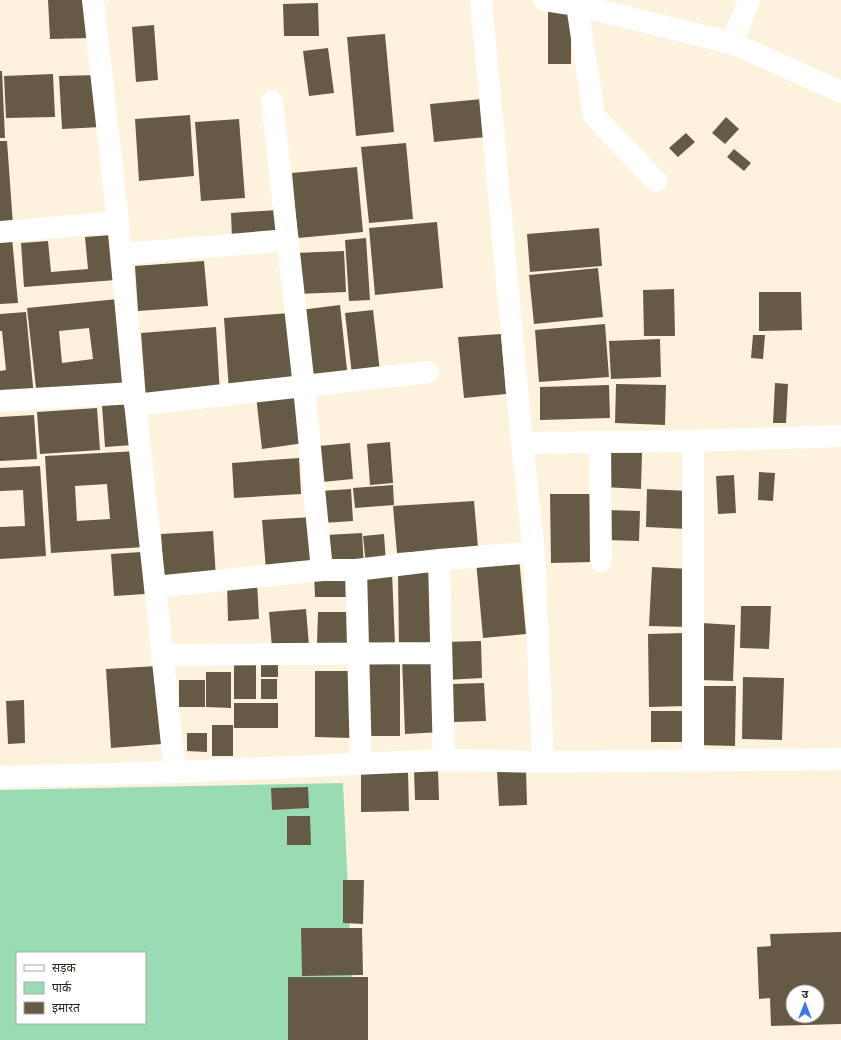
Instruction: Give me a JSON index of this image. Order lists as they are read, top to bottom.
{
  "legend": ["सड़क", "पार्क", "इमारत"],
  "north": "top"
}
